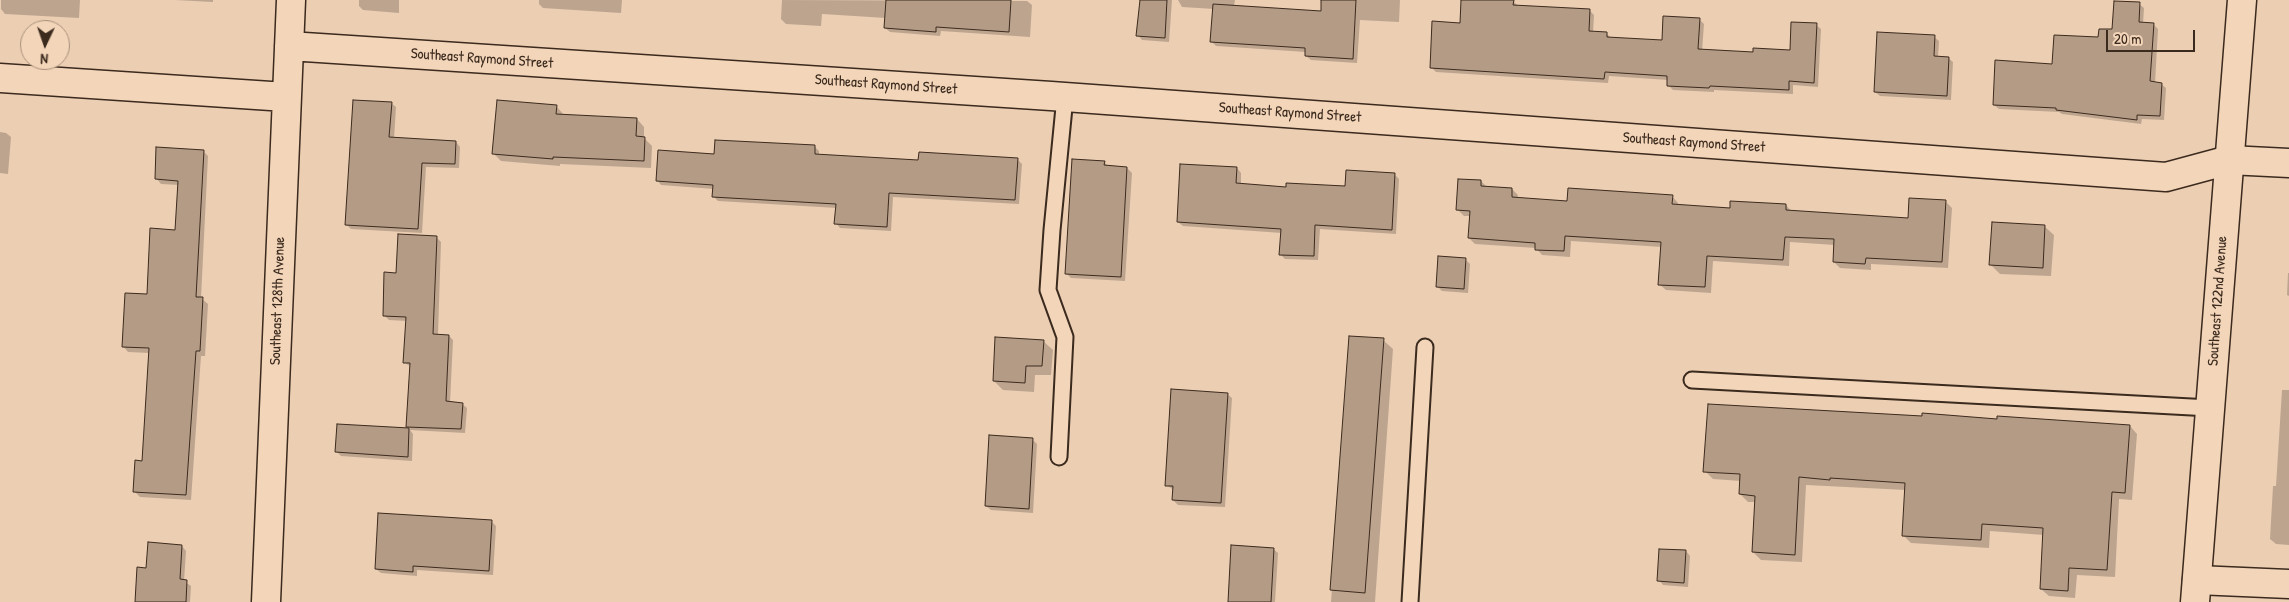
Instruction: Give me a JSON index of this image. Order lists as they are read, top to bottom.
{
  "streets": {
    "street": ["Southeast Raymond Street", "Southeast 128th Avenue", "Southeast 122nd Avenue"]
  },
  "crossings": [
    ["Southeast Raymond Street", "Southeast 128th Avenue"],
    ["Southeast Raymond Street", "Southeast 122nd Avenue"]
  ],
  "scale_bar": "20 m",
  "north": "bottom"
}
